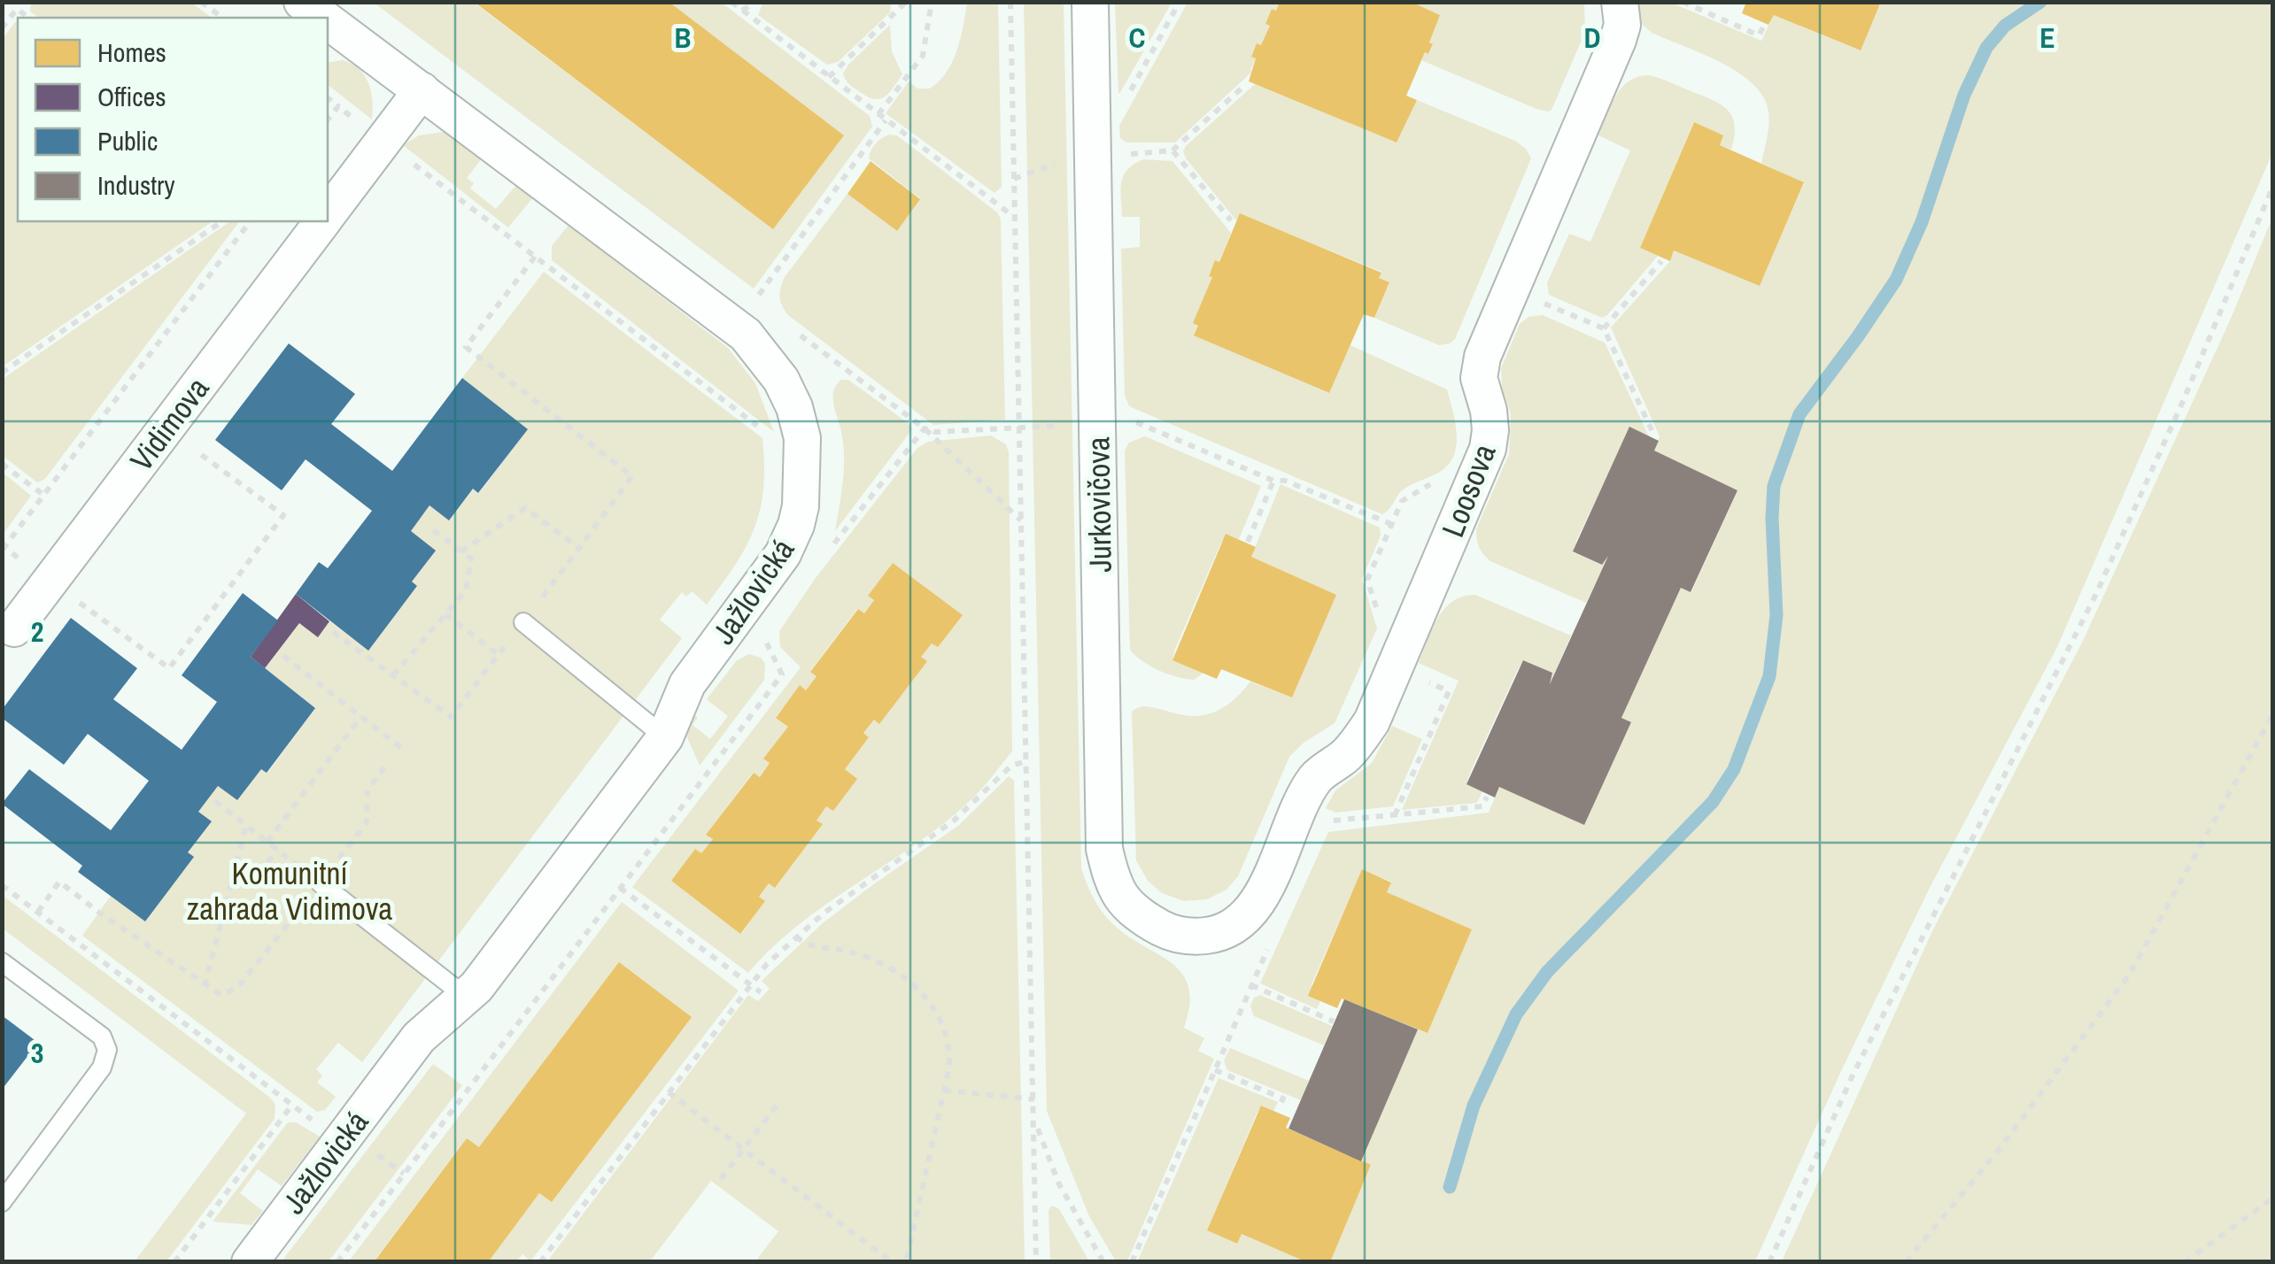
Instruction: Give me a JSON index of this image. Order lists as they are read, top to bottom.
{
  "streets": {
    "street": [
      "Vidimova",
      "Loosova",
      "Jurkovičova",
      "Jažlovická"
    ]
  },
  "crossings": [
    ["Vidimova", "Jažlovická"],
    ["Loosova", "Jurkovičova"]
  ],
  "parks": ["Komunitní zahrada Vidimova"],
  "legend": [
    "Homes",
    "Offices",
    "Public",
    "Industry"
  ],
  "grid": {
    "columns": [
      "B",
      "C",
      "D",
      "E"
    ],
    "rows": ["2", "3"]
  }
}
